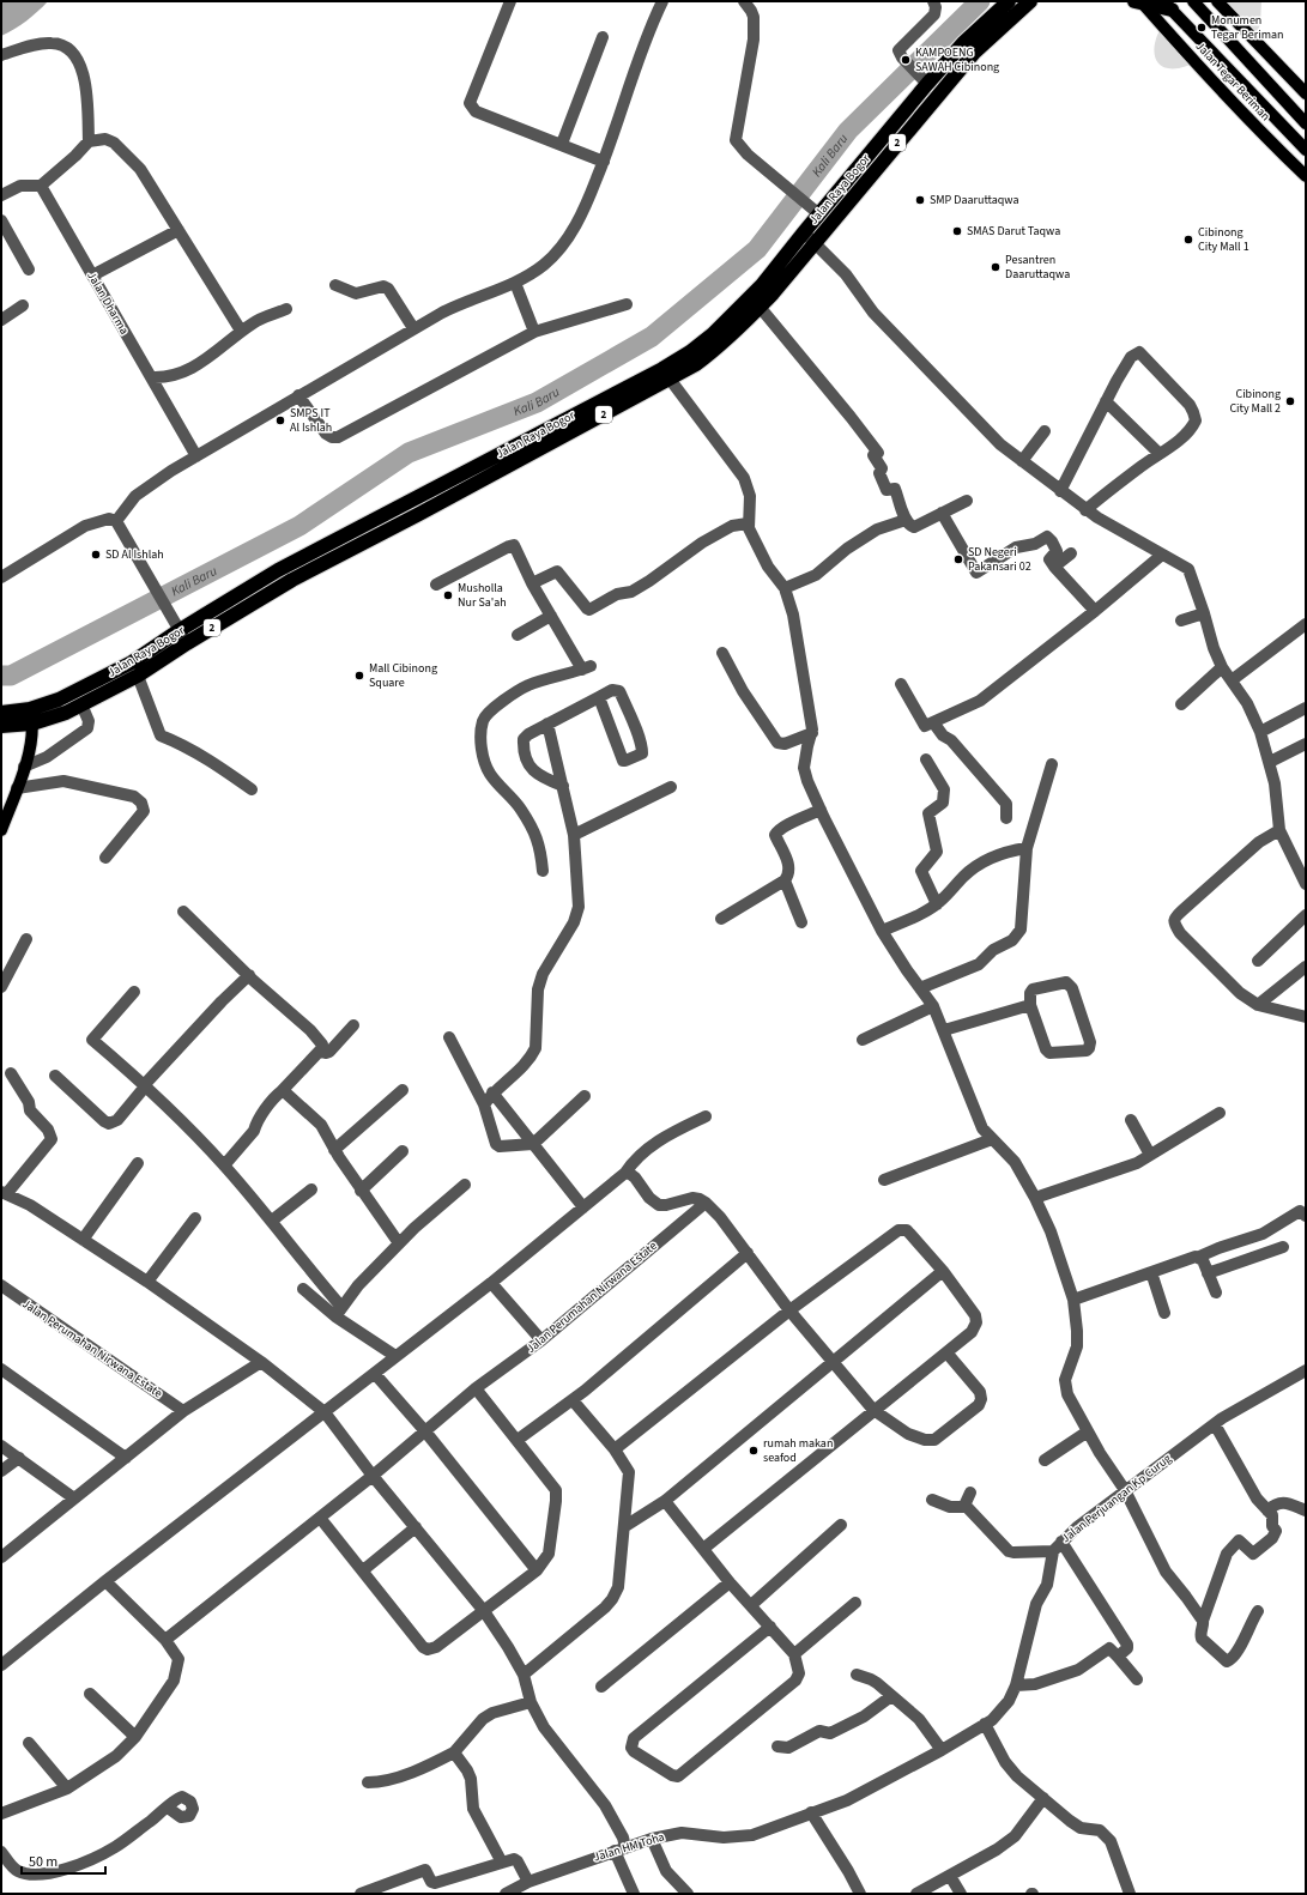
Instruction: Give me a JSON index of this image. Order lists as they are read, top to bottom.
{
  "streets": {
    "highway": ["2", "Jalan Raya Bogor"],
    "main road": ["Jalan Tegar Beriman"],
    "street": [
      "Jalan Dharma",
      "Jalan Perumahan Nirwana Estate",
      "Jalan Perjuangan Kp Curug",
      "Jalan HM Toha"
    ]
  },
  "crossings": [
    ["Jalan Perjuangan Kp Curug", "Jalan HM Toha"]
  ],
  "water": ["Kali Baru"],
  "places": [
    "Monumen Tegar Beriman",
    "KAMPOENG SAWAH Cibinong",
    "SMP Daaruttaqwa",
    "SMAS Darut Taqwa",
    "Cibinong City Mall 1",
    "Pesantren Daaruttaqwa",
    "Cibinong City Mall 2",
    "SMPS IT Al Ishlah",
    "SD Al Ishlah",
    "SD Negeri Pakansari 02",
    "Musholla Nur Sa'ah",
    "Mall Cibinong Square",
    "rumah makan seafod"
  ],
  "scale_bar": "50 m"
}
